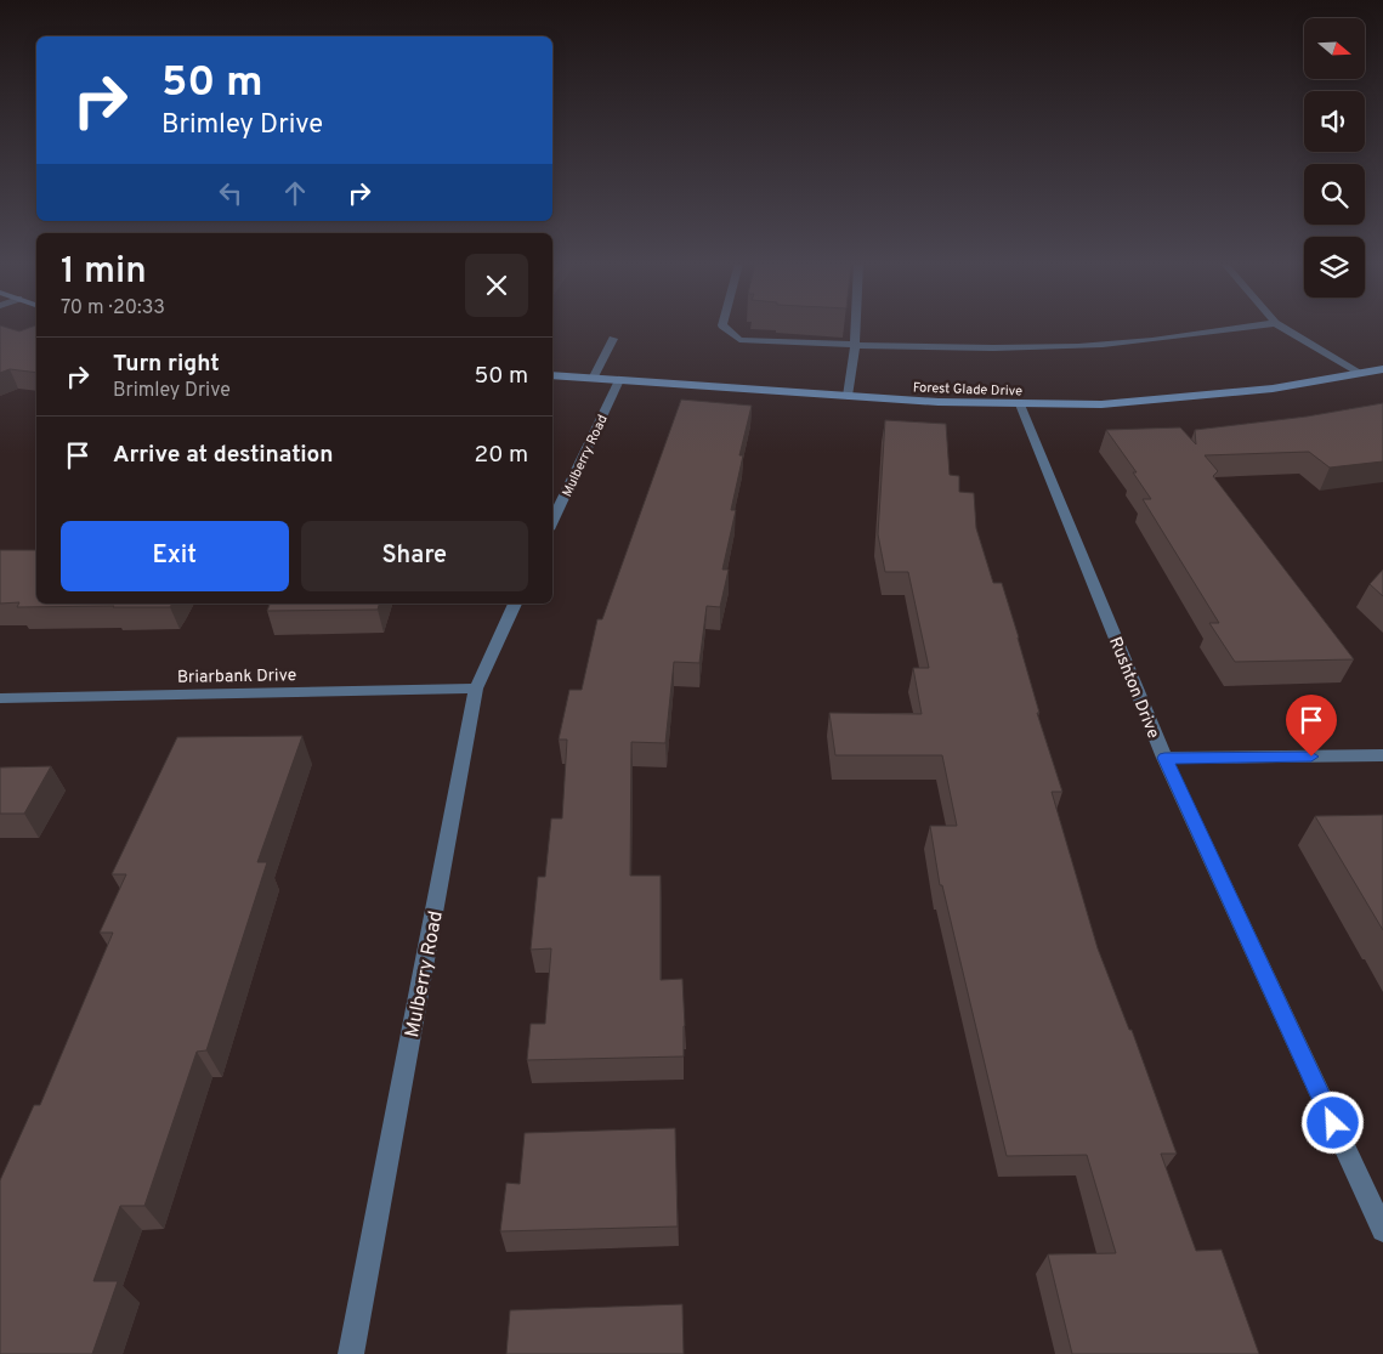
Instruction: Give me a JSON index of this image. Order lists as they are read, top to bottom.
{
  "streets": {
    "street": [
      "Forest Glade Drive",
      "Mulberry Road",
      "Briarbank Drive",
      "Rushton Drive"
    ]
  },
  "crossings": [
    ["Forest Glade Drive", "Mulberry Road"],
    ["Forest Glade Drive", "Rushton Drive"],
    ["Mulberry Road", "Briarbank Drive"]
  ],
  "north": "right",
  "page": {
    "turn": ["50 m", "Brimley Drive"],
    "heading": ["1 min", "70 m · 20:33"],
    "list": [
      {
        "name": "Turn right",
        "note": "Brimley Drive",
        "value": "50 m"
      },
      {
        "name": "Arrive at destination",
        "value": "20 m"
      }
    ],
    "buttons": ["Exit", "Share"]
  }
}
